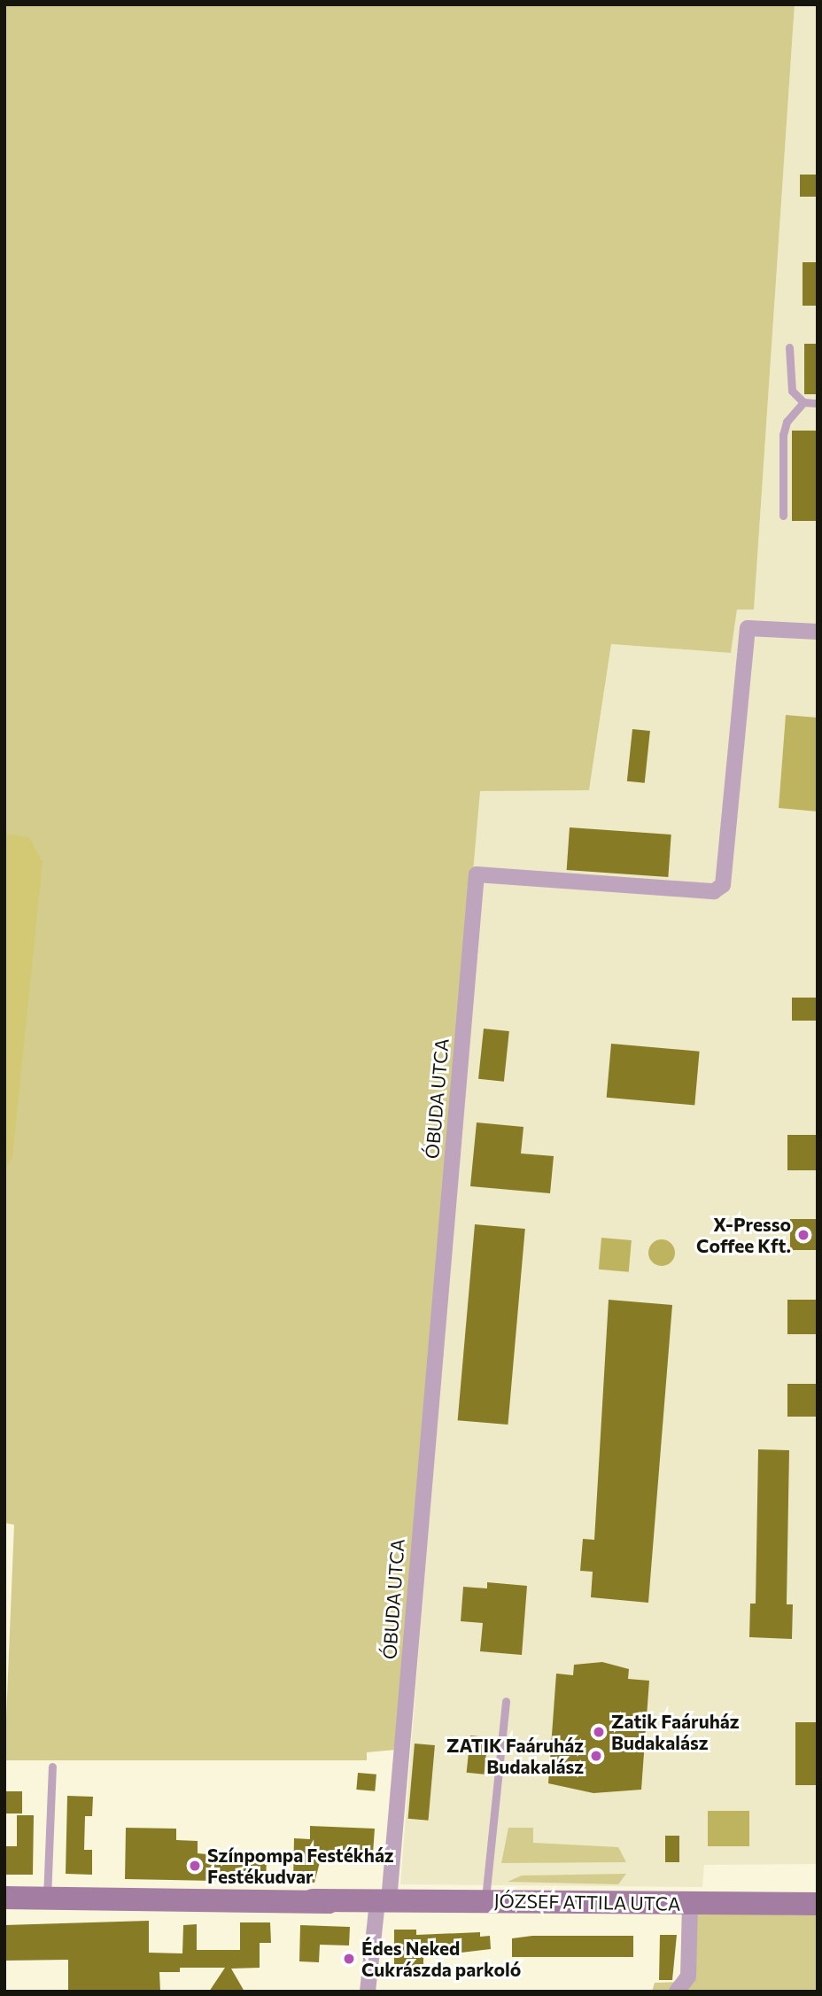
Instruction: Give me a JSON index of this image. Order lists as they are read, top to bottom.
{
  "streets": {
    "main road": ["JÓZSEF ATTILA UTCA"],
    "street": ["ÓBUDA UTCA"]
  },
  "crossings": [
    ["ÓBUDA UTCA", "JÓZSEF ATTILA UTCA"]
  ],
  "places": [
    "X-Presso Coffee Kft.",
    "Zatik Faáruház Budakalász",
    "ZATIK Faáruház Budakalász",
    "Színpompa Festékház Festékudvar",
    "Édes Neked Cukrászda parkoló"
  ]
}
